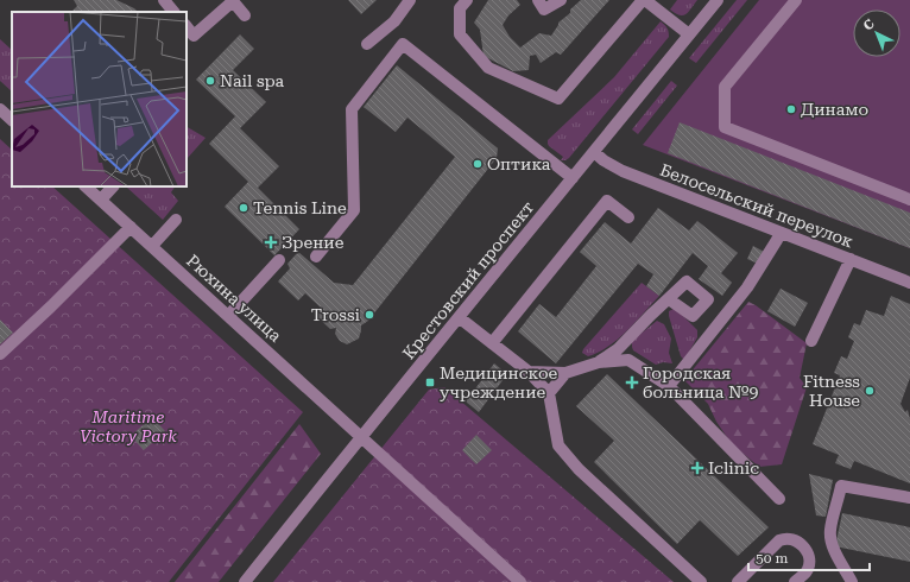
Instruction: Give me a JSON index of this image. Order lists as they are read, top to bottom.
{
  "streets": {
    "street": ["Белосельский переулок", "Крестовский проспект", "Рюхина улица"]
  },
  "crossings": [
    ["Белосельский переулок", "Крестовский проспект"],
    ["Крестовский проспект", "Рюхина улица"]
  ],
  "parks": ["Maritime Victory Park"],
  "places": {
    "other": [
      "Nail spa",
      "Динамо",
      "Оптика",
      "Tennis Line",
      "Trossi",
      "Fitness House"
    ],
    "health": ["Зрение", "Городская больница №9", "Iclinic"],
    "transit": ["Медицинское учреждение"]
  },
  "scale_bar": "50 m",
  "north": "top left"
}
